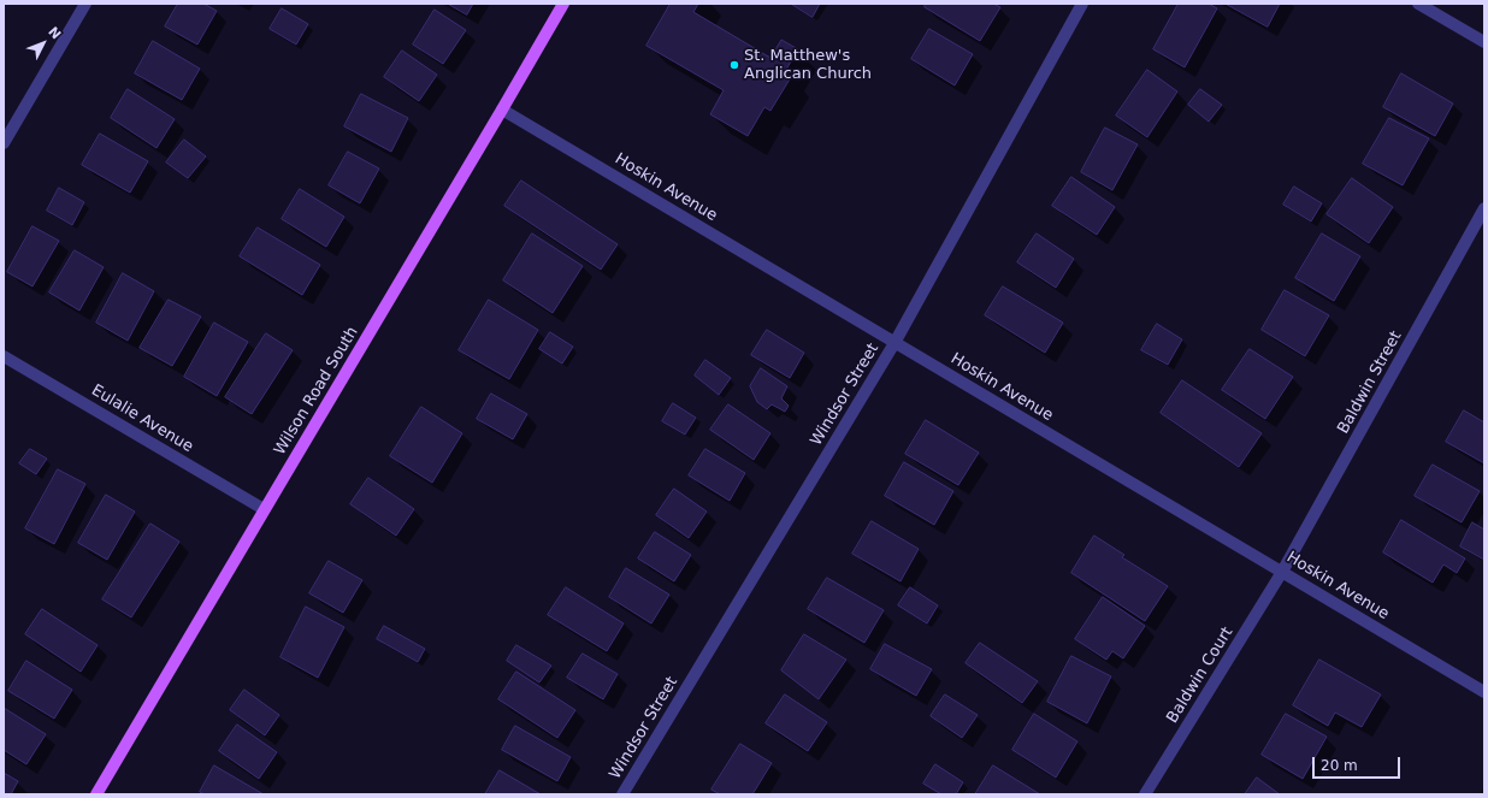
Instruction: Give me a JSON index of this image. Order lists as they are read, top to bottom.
{
  "streets": {
    "main road": ["Wilson Road South"],
    "street": [
      "Hoskin Avenue",
      "Baldwin Street",
      "Windsor Street",
      "Eulalie Avenue",
      "Baldwin Court"
    ]
  },
  "crossings": [
    ["Hoskin Avenue", "Baldwin Street"],
    ["Hoskin Avenue", "Wilson Road South"],
    ["Hoskin Avenue", "Windsor Street"],
    ["Hoskin Avenue", "Baldwin Court"],
    ["Baldwin Street", "Baldwin Court"],
    ["Wilson Road South", "Eulalie Avenue"]
  ],
  "places": ["St. Matthew's Anglican Church"],
  "scale_bar": "20 m",
  "north": "top right"
}
